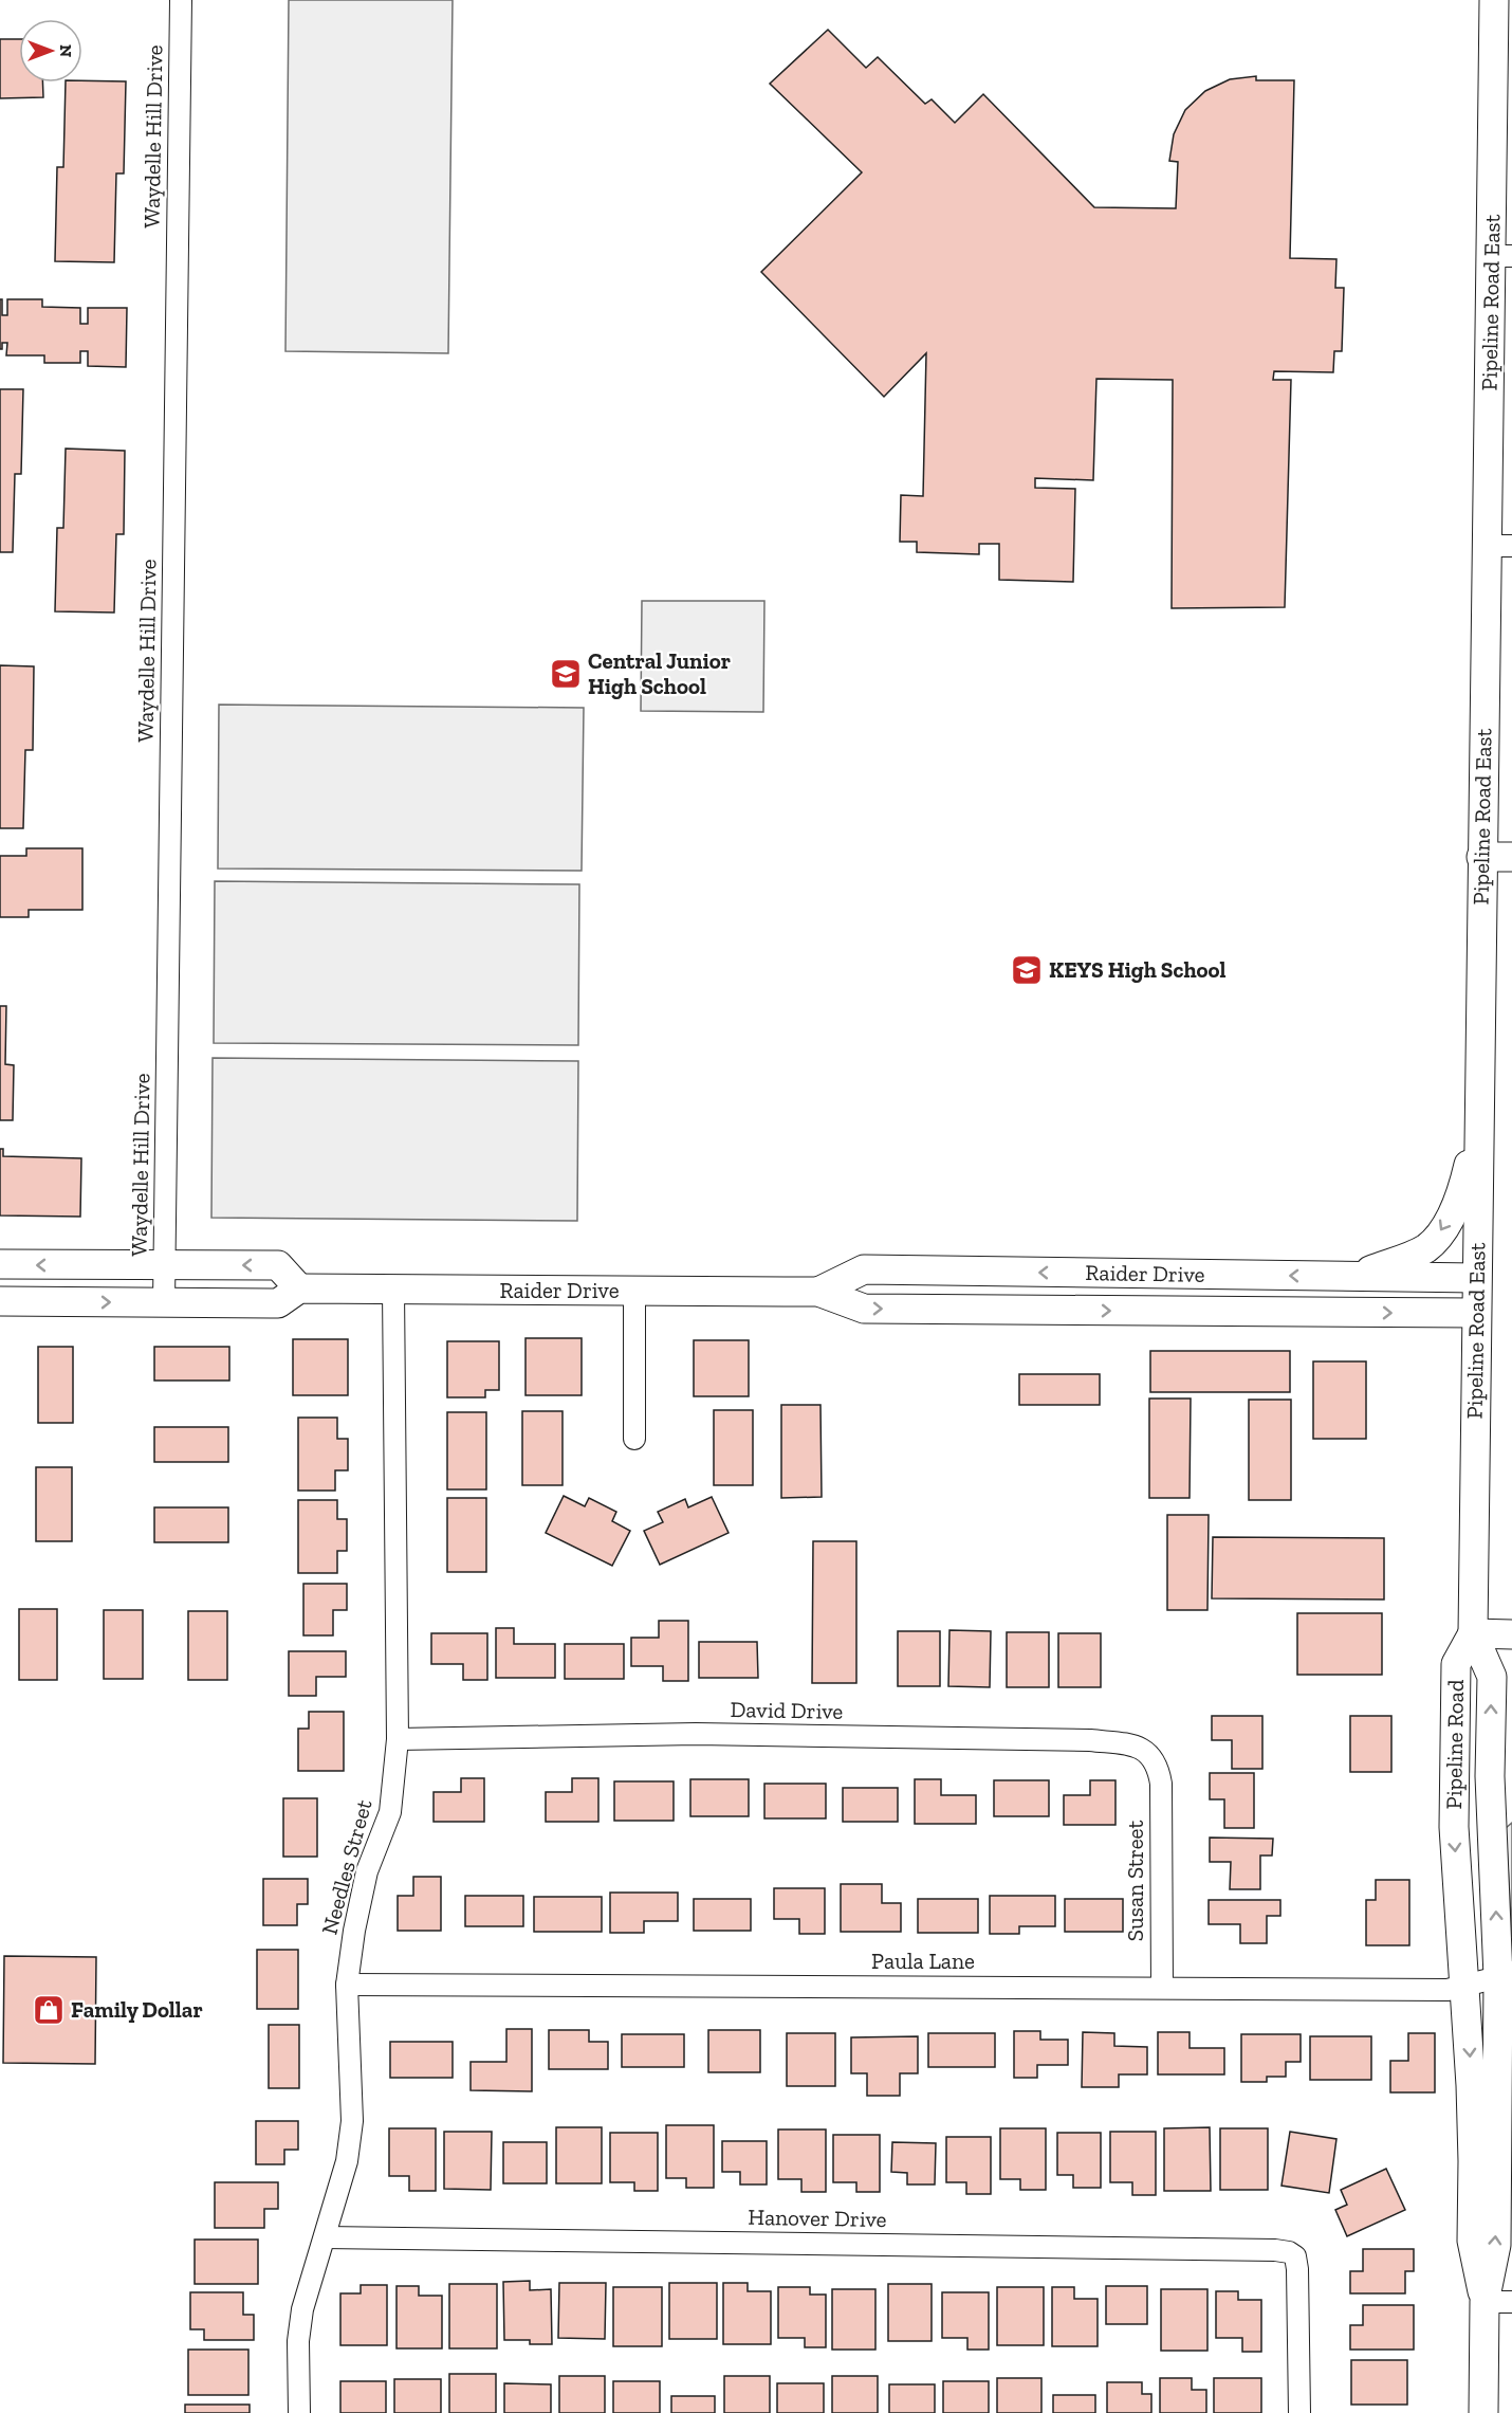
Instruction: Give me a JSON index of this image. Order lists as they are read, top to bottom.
{
  "streets": {
    "main road": ["Pipeline Road East", "Raider Drive", "Pipeline Road"],
    "street": [
      "Waydelle Hill Drive",
      "David Drive",
      "Needles Street",
      "Susan Street",
      "Paula Lane",
      "Hanover Drive"
    ]
  },
  "crossings": [
    ["Waydelle Hill Drive", "Raider Drive"],
    ["Pipeline Road East", "Raider Drive"],
    ["Pipeline Road East", "Pipeline Road"],
    ["Raider Drive", "Needles Street"],
    ["David Drive", "Needles Street"],
    ["David Drive", "Susan Street"],
    ["Pipeline Road", "Paula Lane"],
    ["Needles Street", "Paula Lane"],
    ["Needles Street", "Hanover Drive"],
    ["Susan Street", "Paula Lane"]
  ],
  "places": {
    "school or university": ["Central Junior High School", "KEYS High School"],
    "shop": ["Family Dollar"]
  },
  "north": "right"
}
